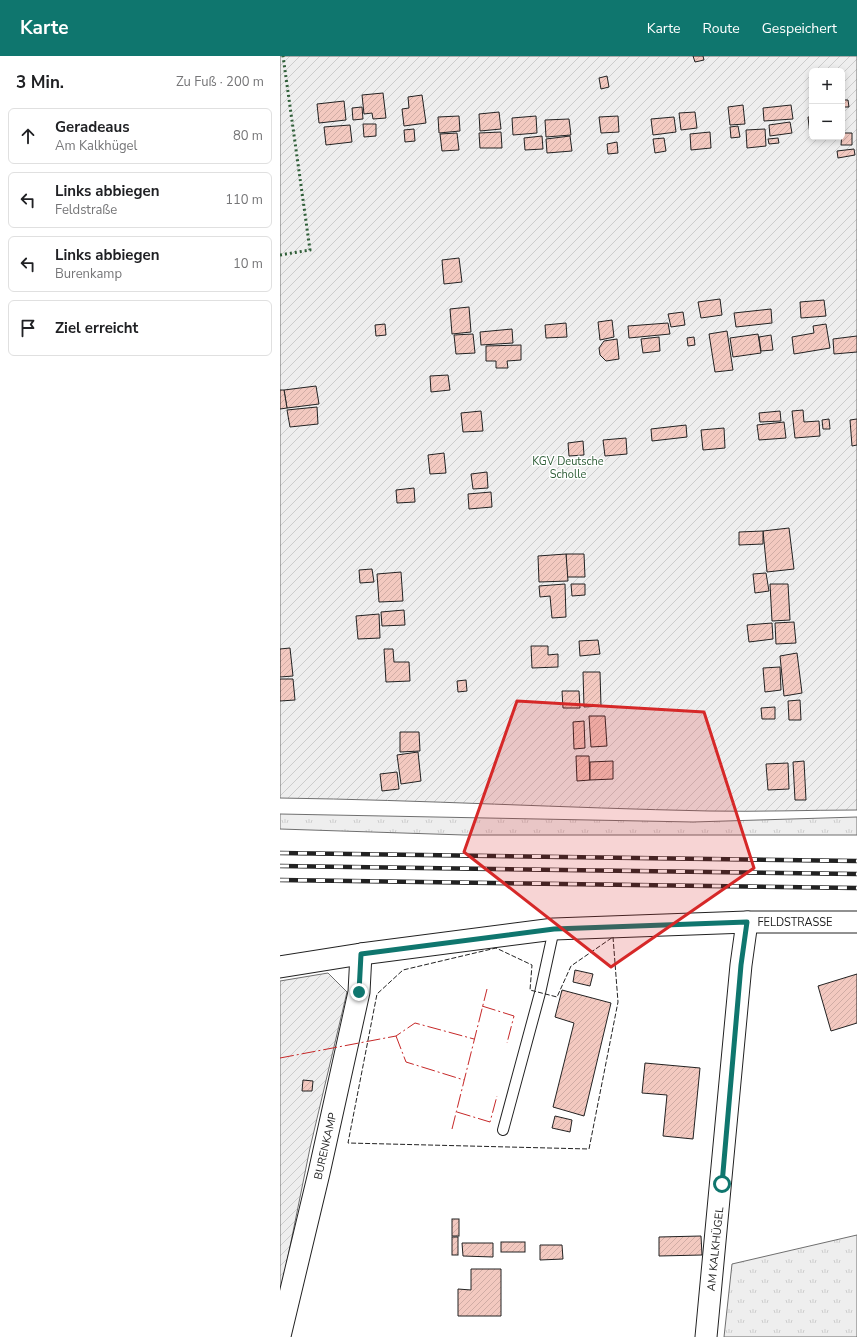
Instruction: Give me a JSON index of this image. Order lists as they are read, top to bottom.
{
  "streets": {
    "street": ["FELDSTRASSE", "BURENKAMP", "AM KALKHÜGEL"]
  },
  "crossings": [
    ["FELDSTRASSE", "BURENKAMP"],
    ["FELDSTRASSE", "AM KALKHÜGEL"]
  ],
  "parks": ["KGV Deutsche Scholle"],
  "page": {
    "header": "Karte",
    "nav": ["Karte", "Route", "Gespeichert"],
    "heading": ["3 Min.", "Zu Fuß · 200 m"],
    "map_buttons": ["+", "−"],
    "list": [
      ["Geradeaus", "Am Kalkhügel", "80 m"],
      ["Links abbiegen", "Feldstraße", "110 m"],
      ["Links abbiegen", "Burenkamp", "10 m"],
      "Ziel erreicht"
    ]
  }
}
